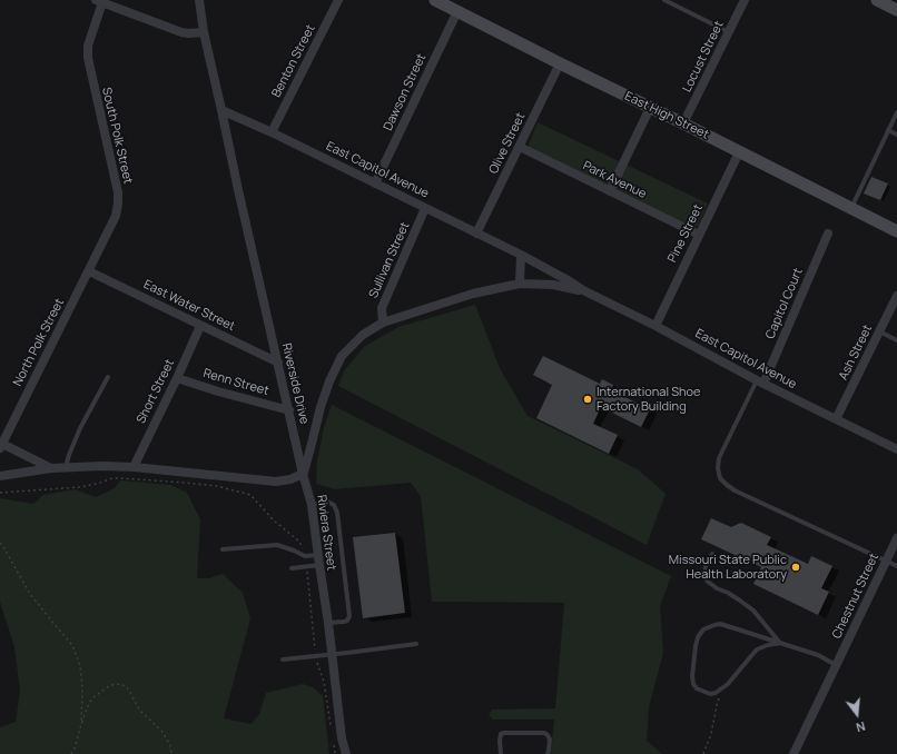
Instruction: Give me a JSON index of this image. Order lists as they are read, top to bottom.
{
  "streets": {
    "main road": ["East High Street"],
    "street": [
      "Locust Street",
      "Benton Street",
      "Dawson Street",
      "South Polk Street",
      "Olive Street",
      "East Capitol Avenue",
      "Park Avenue",
      "Pine Street",
      "Sullivan Street",
      "Capitol Court",
      "East Water Street",
      "North Polk Street",
      "Ash Street",
      "Renn Street",
      "Riverside Drive",
      "Short Street",
      "Riviera Street",
      "Chestnut Street"
    ]
  },
  "crossings": [
    ["Locust Street", "East High Street"],
    ["Benton Street", "East Capitol Avenue"],
    ["Dawson Street", "East High Street"],
    ["Dawson Street", "East Capitol Avenue"],
    ["East High Street", "Olive Street"],
    ["East High Street", "Pine Street"],
    ["South Polk Street", "East Water Street"],
    ["South Polk Street", "North Polk Street"],
    ["Olive Street", "East Capitol Avenue"],
    ["Olive Street", "Park Avenue"],
    ["East Capitol Avenue", "Pine Street"],
    ["East Capitol Avenue", "Sullivan Street"],
    ["East Capitol Avenue", "Capitol Court"],
    ["East Capitol Avenue", "Ash Street"],
    ["East Capitol Avenue", "Riverside Drive"],
    ["Park Avenue", "Pine Street"],
    ["East Water Street", "North Polk Street"],
    ["East Water Street", "Riverside Drive"],
    ["East Water Street", "Short Street"],
    ["Renn Street", "Riverside Drive"],
    ["Renn Street", "Short Street"],
    ["Riverside Drive", "Riviera Street"]
  ],
  "places": ["International Shoe Factory Building", "Missouri State Public Health Laboratory"],
  "north": "bottom"
}
